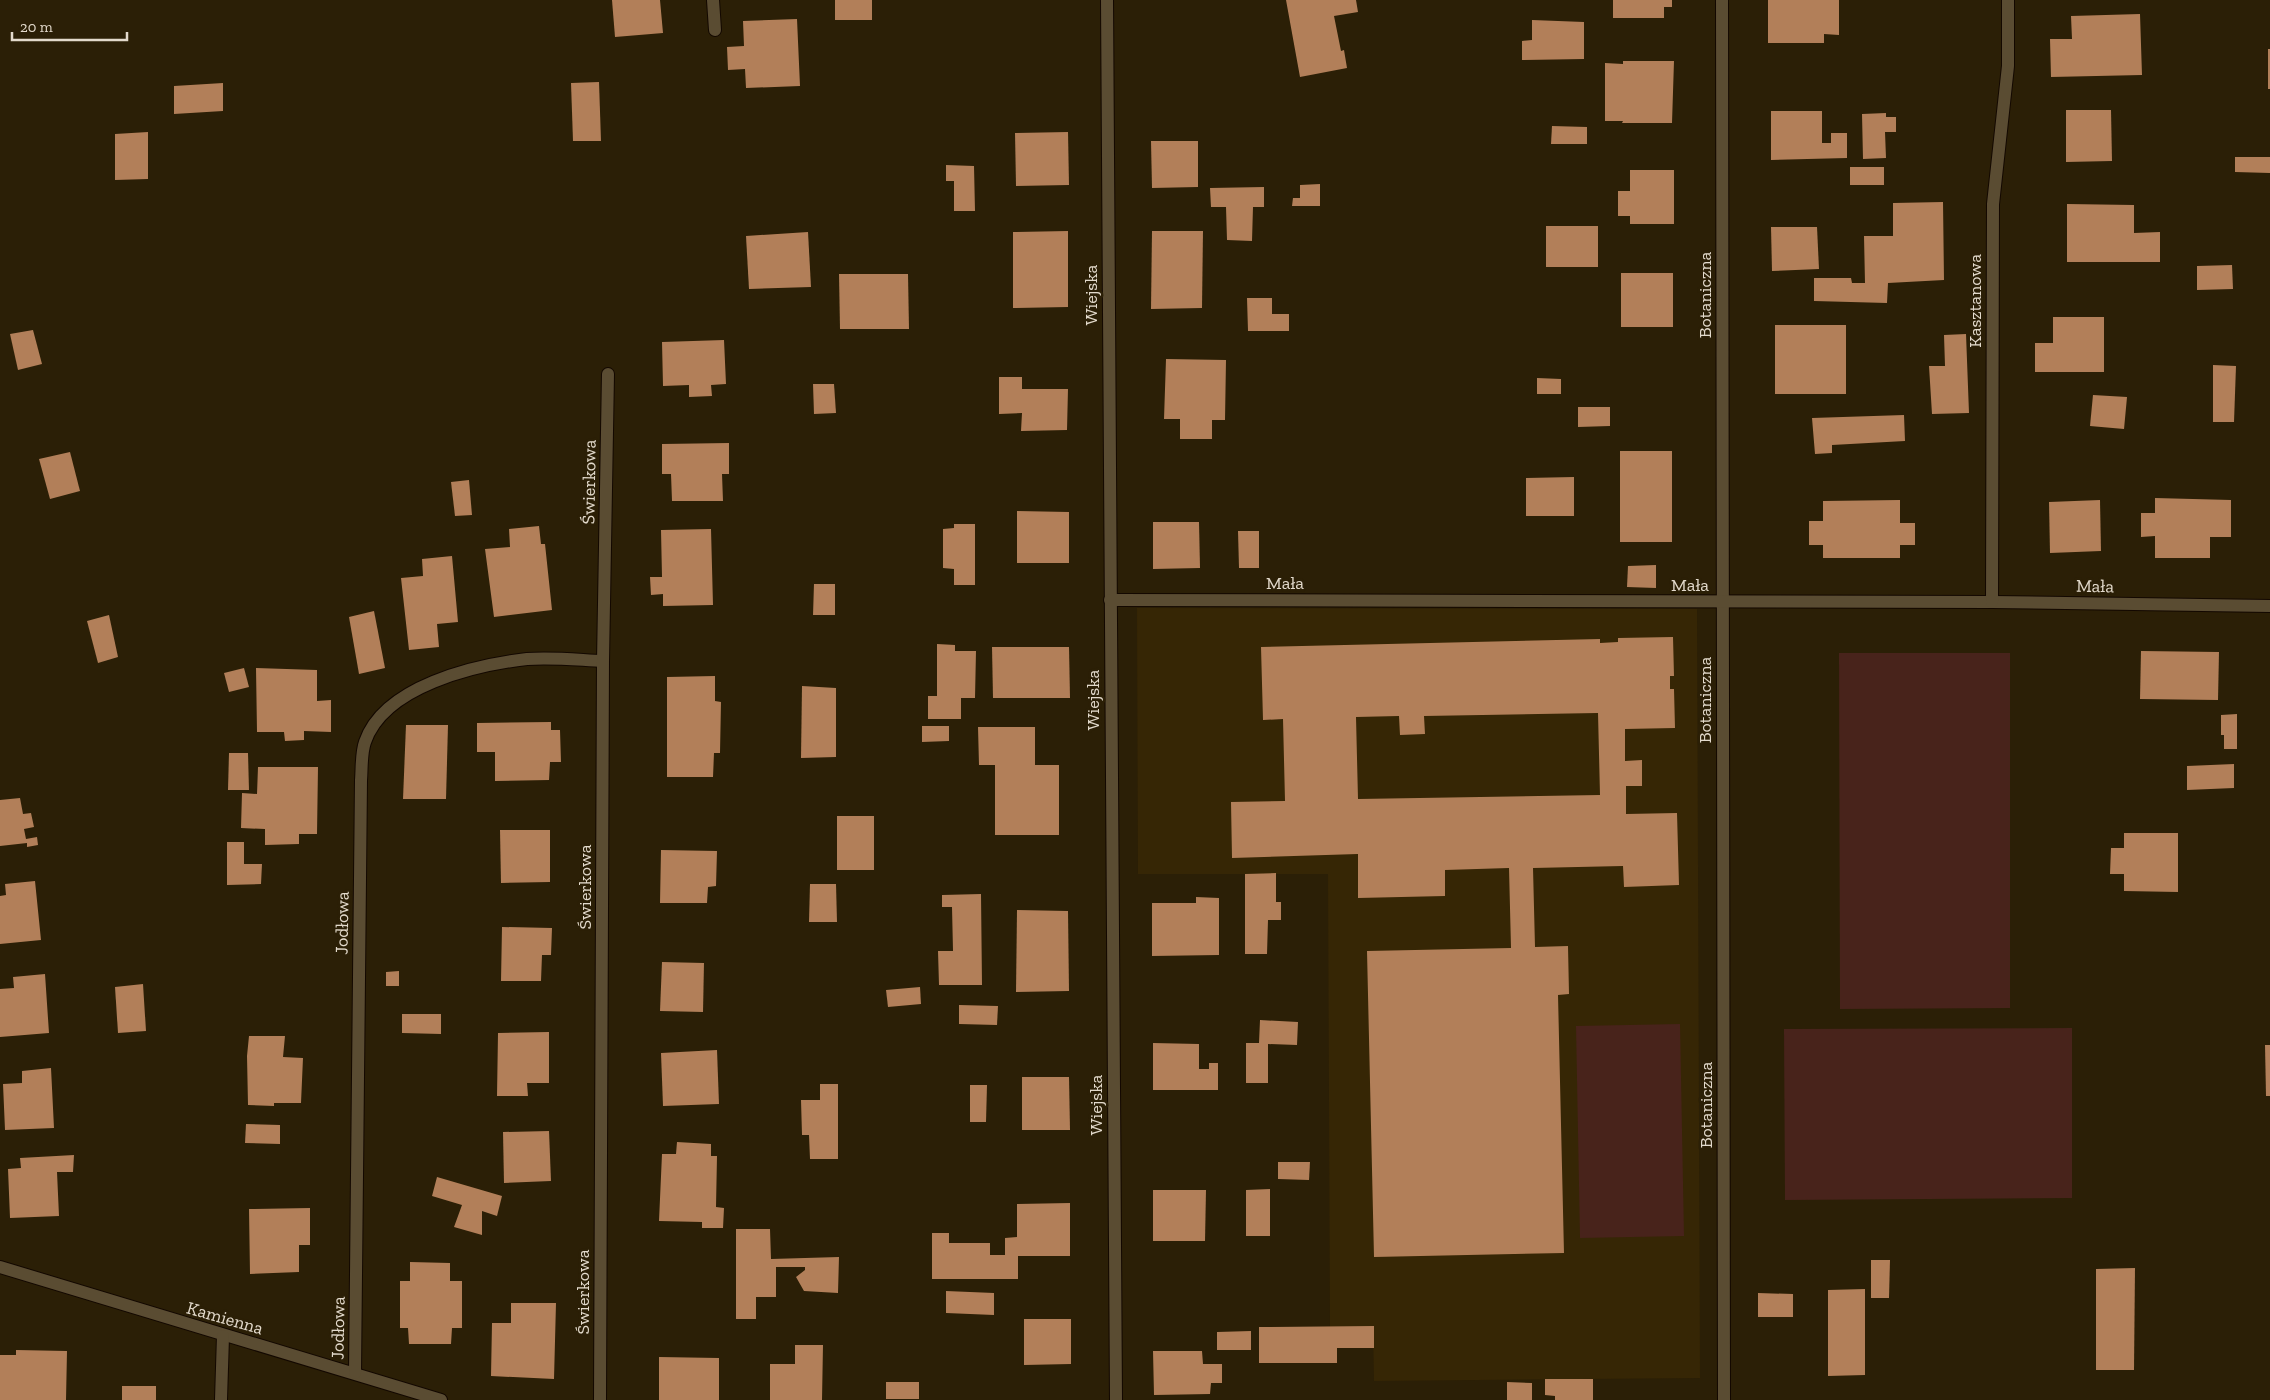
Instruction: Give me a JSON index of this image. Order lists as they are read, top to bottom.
{
  "streets": {
    "street": [
      "Wiejska",
      "Botaniczna",
      "Kasztanowa",
      "Świerkowa",
      "Mała",
      "Jodłowa",
      "Kamienna"
    ]
  },
  "crossings": [
    ["Wiejska", "Mała"],
    ["Botaniczna", "Mała"],
    ["Kasztanowa", "Mała"],
    ["Świerkowa", "Jodłowa"],
    ["Jodłowa", "Kamienna"]
  ],
  "scale_bar": "20 m"
}
